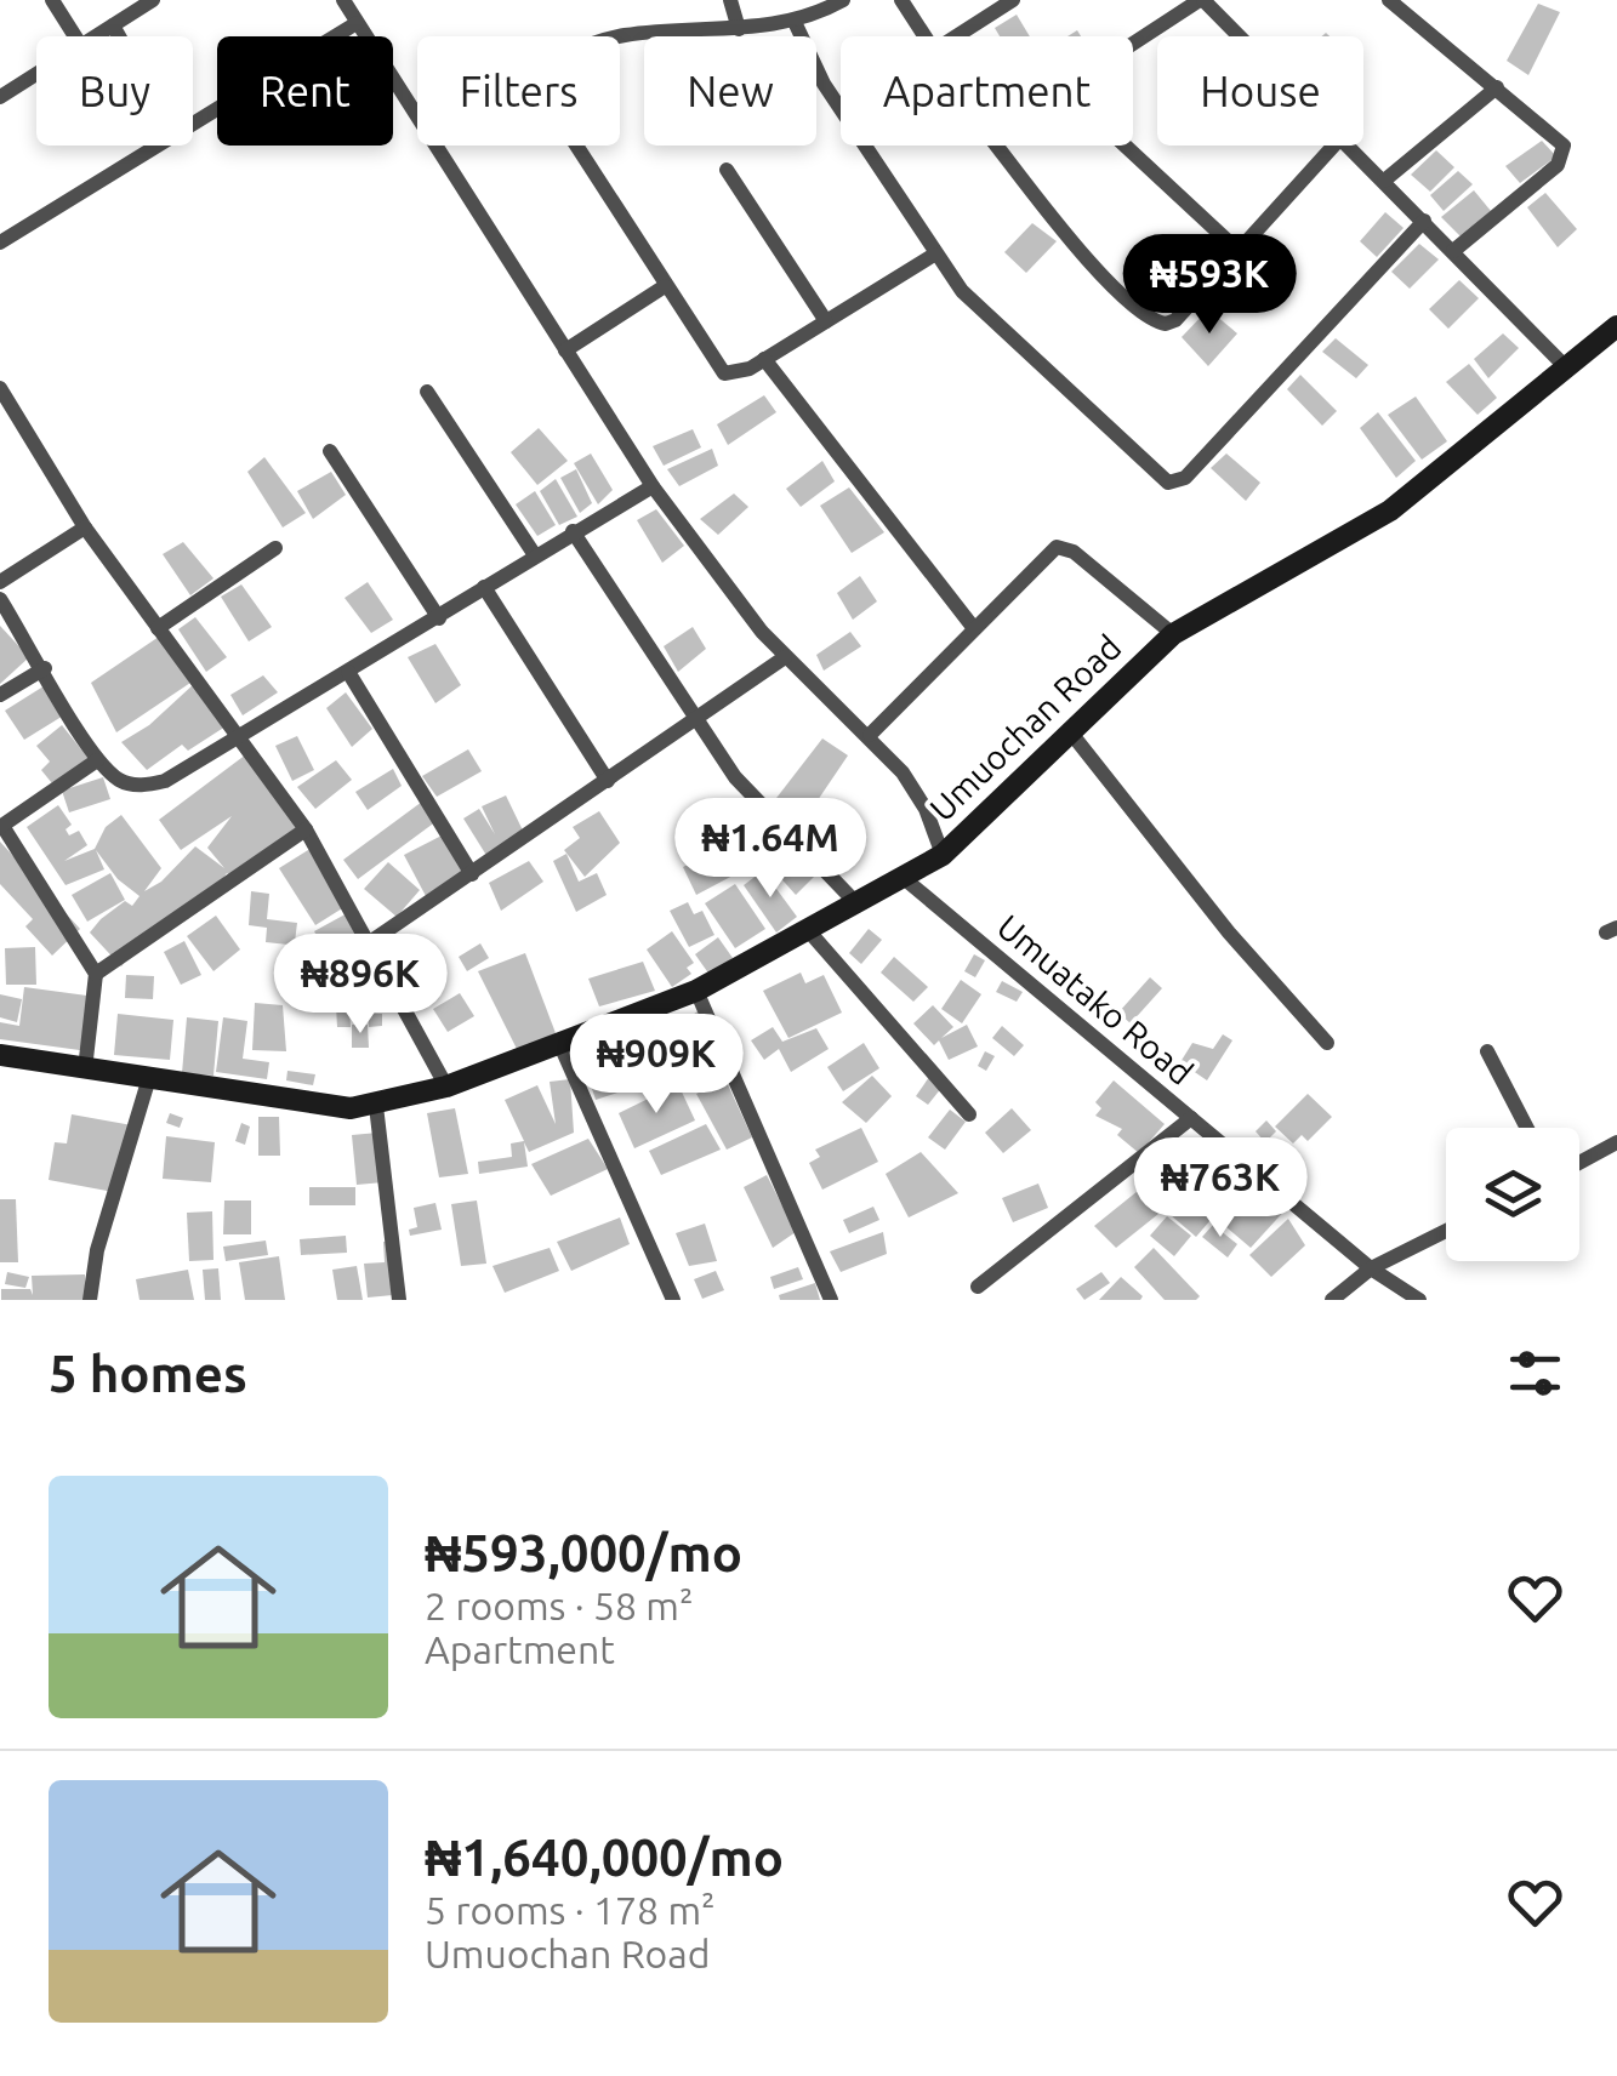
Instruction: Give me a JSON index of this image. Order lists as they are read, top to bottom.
{
  "streets": {
    "street": ["Umuochan Road", "Umuatako Road"]
  },
  "crossings": [
    ["Umuochan Road", "Umuatako Road"]
  ],
  "page": {
    "chip": [
      "Buy",
      "Rent",
      "Filters",
      "New",
      "Apartment",
      "House"
    ],
    "price": [
      "₦593K",
      "₦1.64M",
      "₦896K",
      "₦909K",
      "₦763K"
    ],
    "heading": "5 homes",
    "list": [
      {
        "name": "₦593,000/mo",
        "note": "2 rooms · 58 m² · Apartment"
      },
      {
        "name": "₦1,640,000/mo",
        "note": "5 rooms · 178 m² · Umuochan Road"
      }
    ]
  }
}
